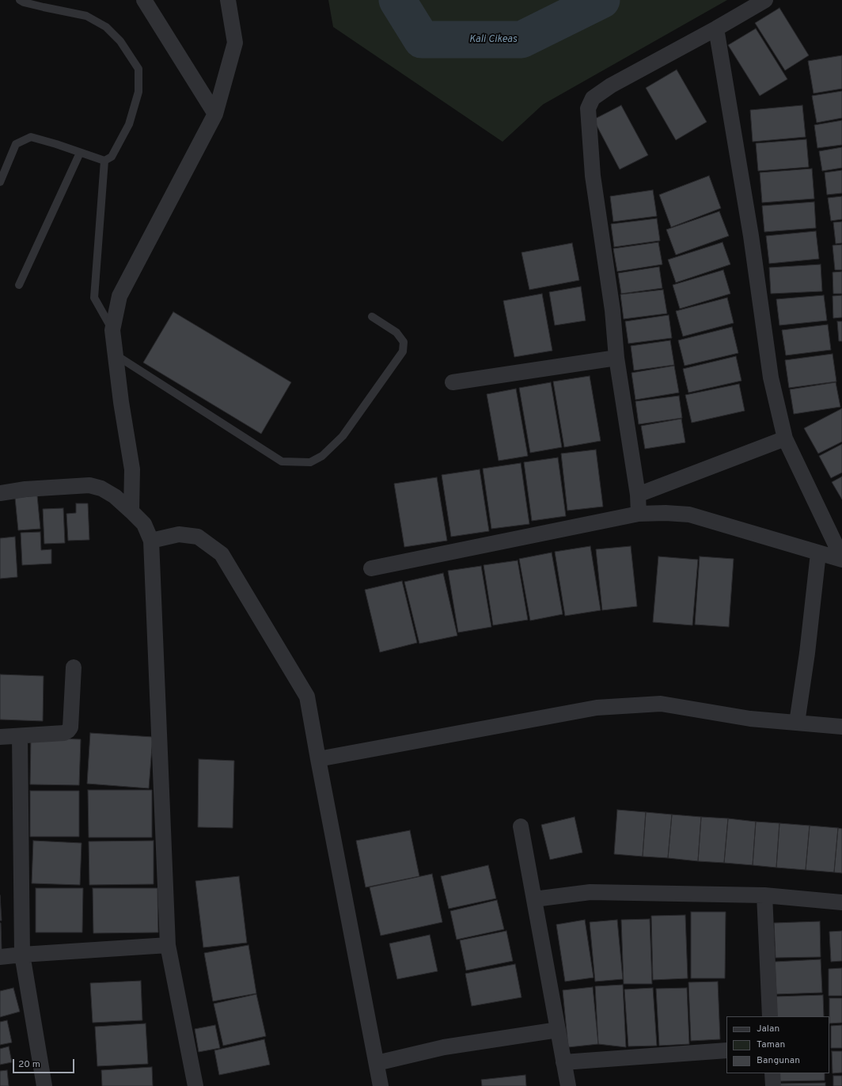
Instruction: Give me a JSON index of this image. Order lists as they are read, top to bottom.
{
  "water": ["Kali Cikeas"],
  "legend": ["Jalan", "Taman", "Bangunan"],
  "scale_bar": "20 m"
}
